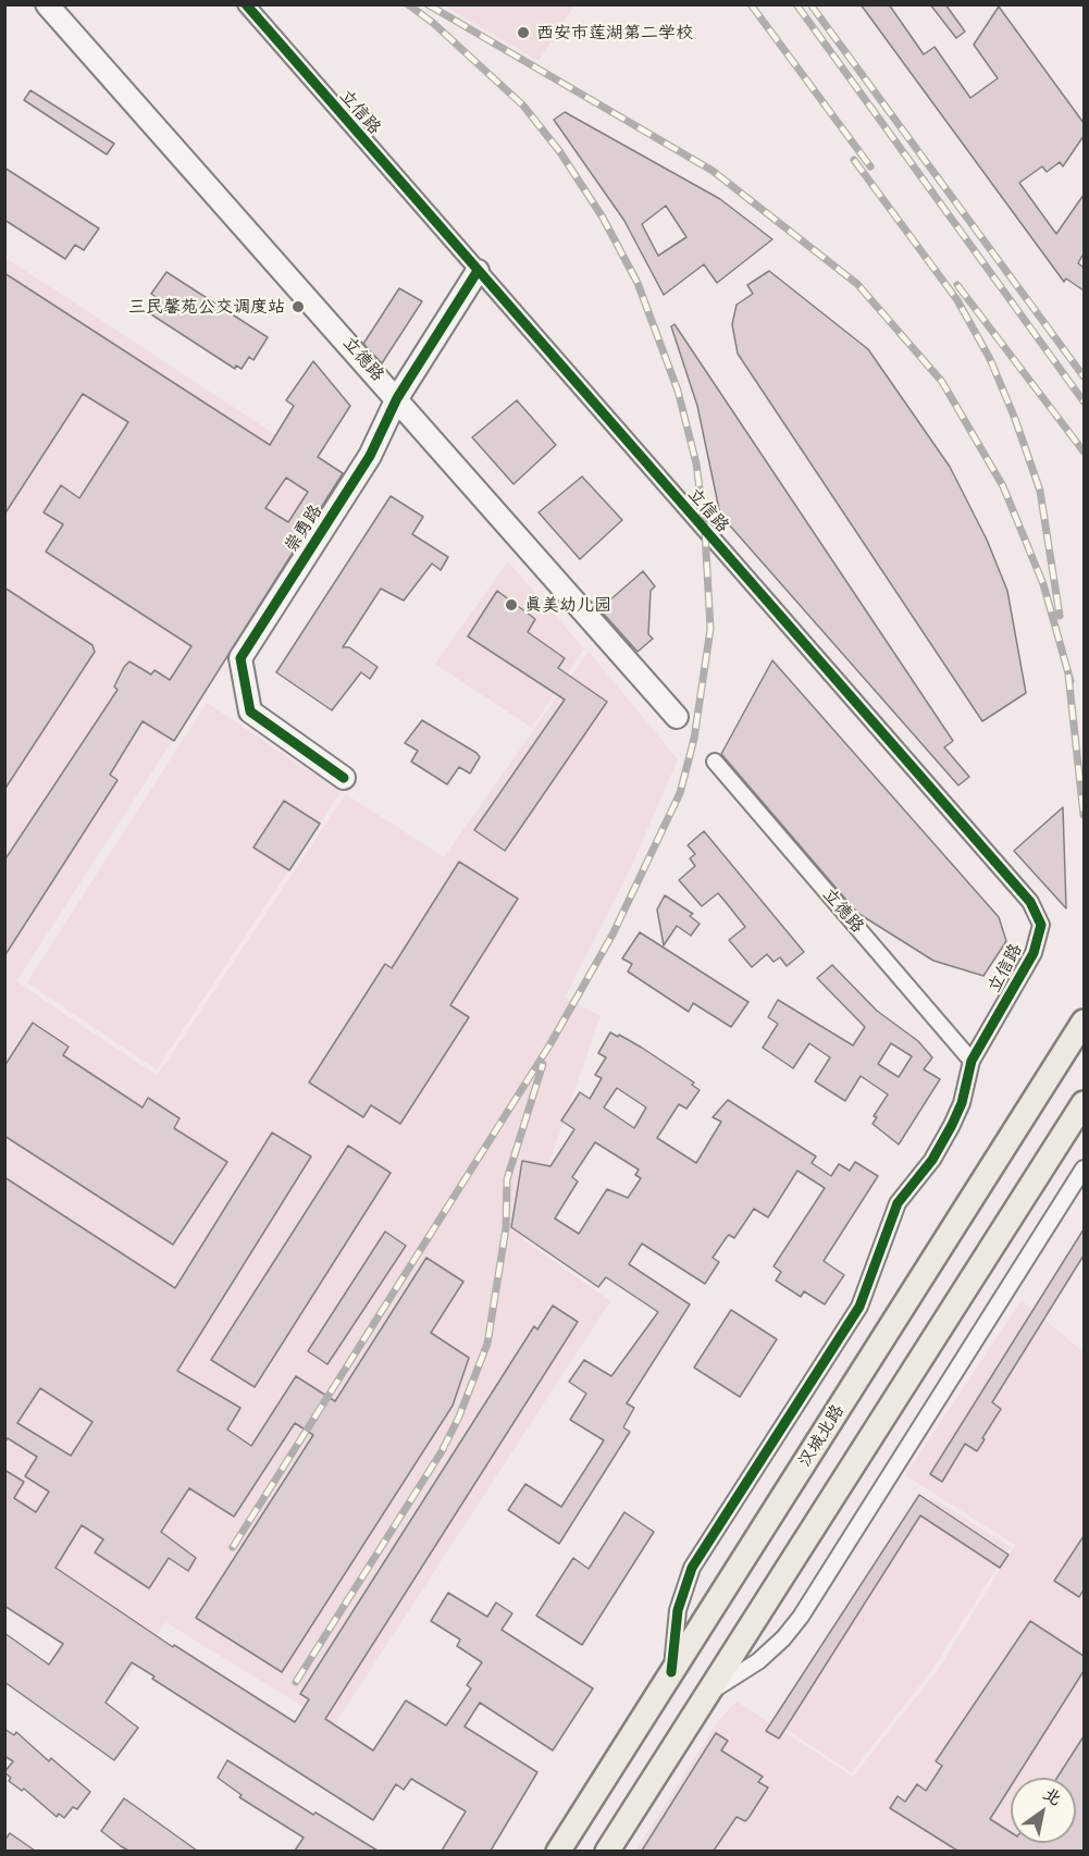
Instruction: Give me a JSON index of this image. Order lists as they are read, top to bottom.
{
  "streets": {
    "main road": ["汉城北路"],
    "street": ["立信路", "立德路", "崇勇路"]
  },
  "crossings": [
    ["立信路", "立德路"],
    ["立信路", "崇勇路"],
    ["立信路", "汉城北路"],
    ["立德路", "崇勇路"]
  ],
  "places": ["西安市莲湖第二学校", "三民馨苑公交调度站", "真美幼儿园"],
  "north": "top right"
}
